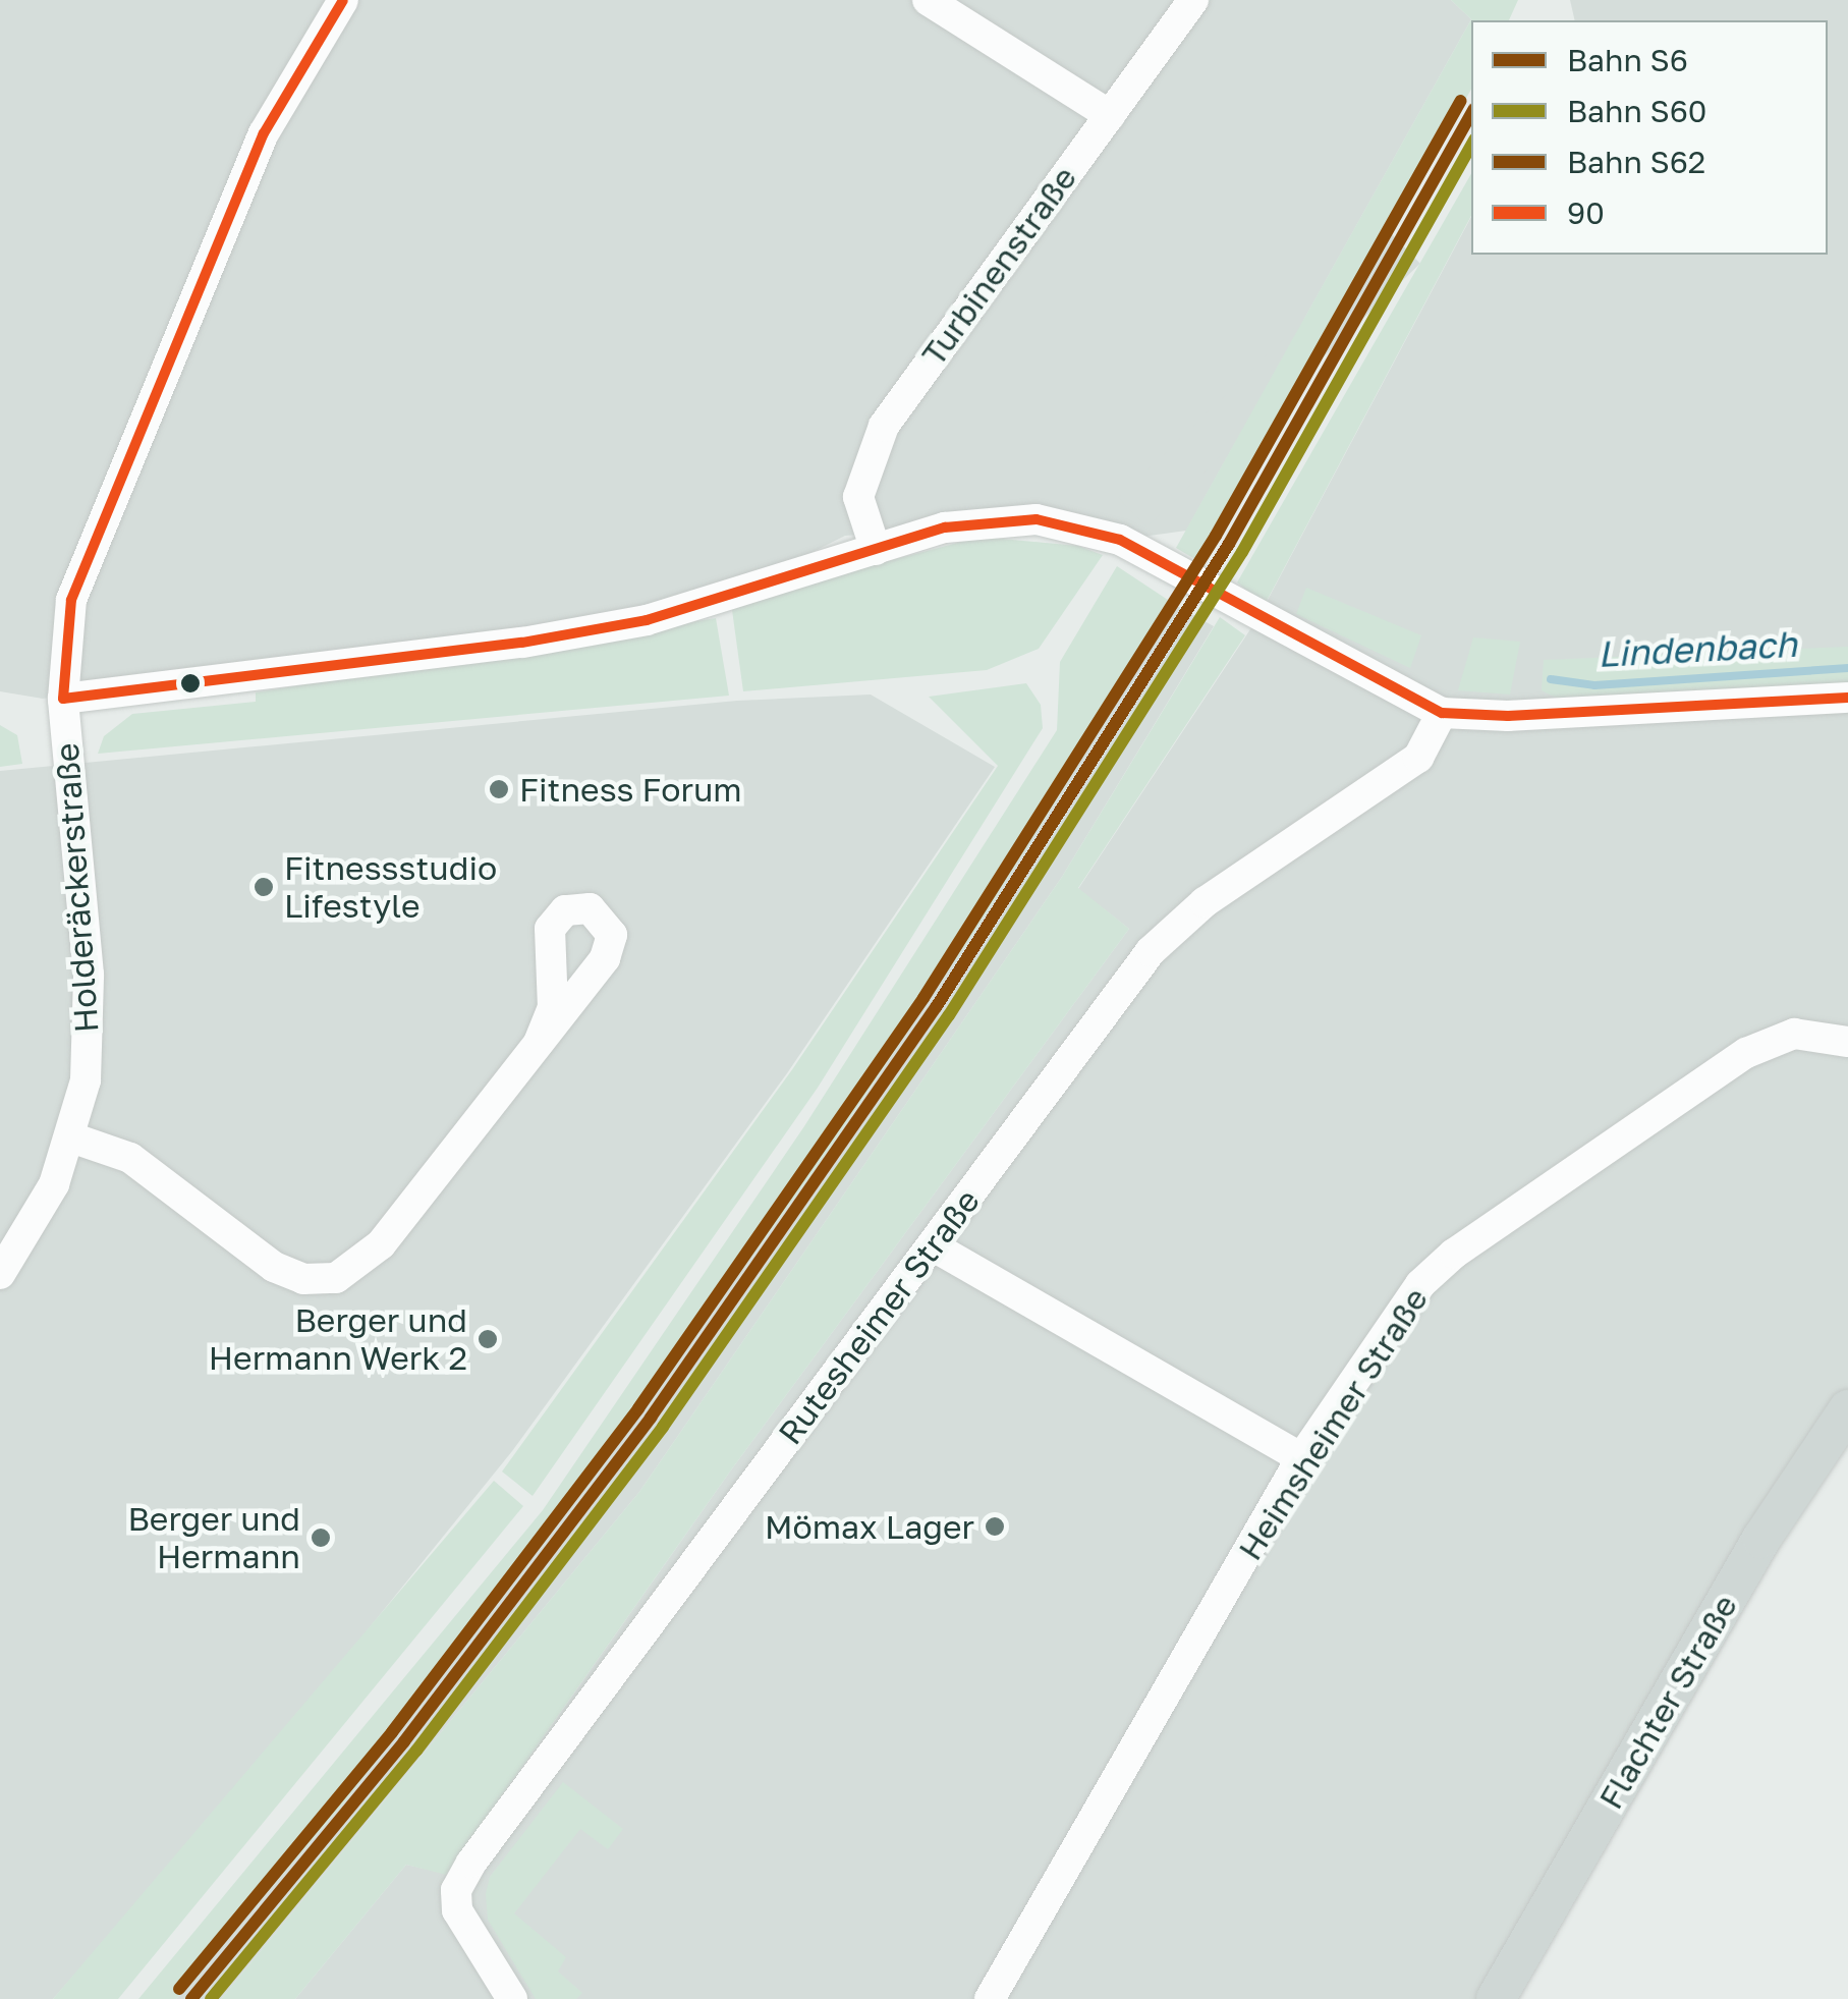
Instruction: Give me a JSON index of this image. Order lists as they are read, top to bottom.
{
  "streets": {
    "main road": ["Flachter Straße"],
    "street": [
      "Turbinenstraße",
      "Holderäckerstraße",
      "Rutesheimer Straße",
      "Heimsheimer Straße"
    ]
  },
  "water": ["Lindenbach"],
  "places": [
    "Fitness Forum",
    "Fitnessstudio Lifestyle",
    "Berger und Hermann Werk 2",
    "Mömax Lager",
    "Berger und Hermann"
  ],
  "lines": [
    "transit line 90",
    "rail line S62",
    "rail line S6",
    "rail line S60"
  ],
  "legend": [
    "Bahn S6",
    "Bahn S60",
    "Bahn S62",
    "90"
  ]
}
